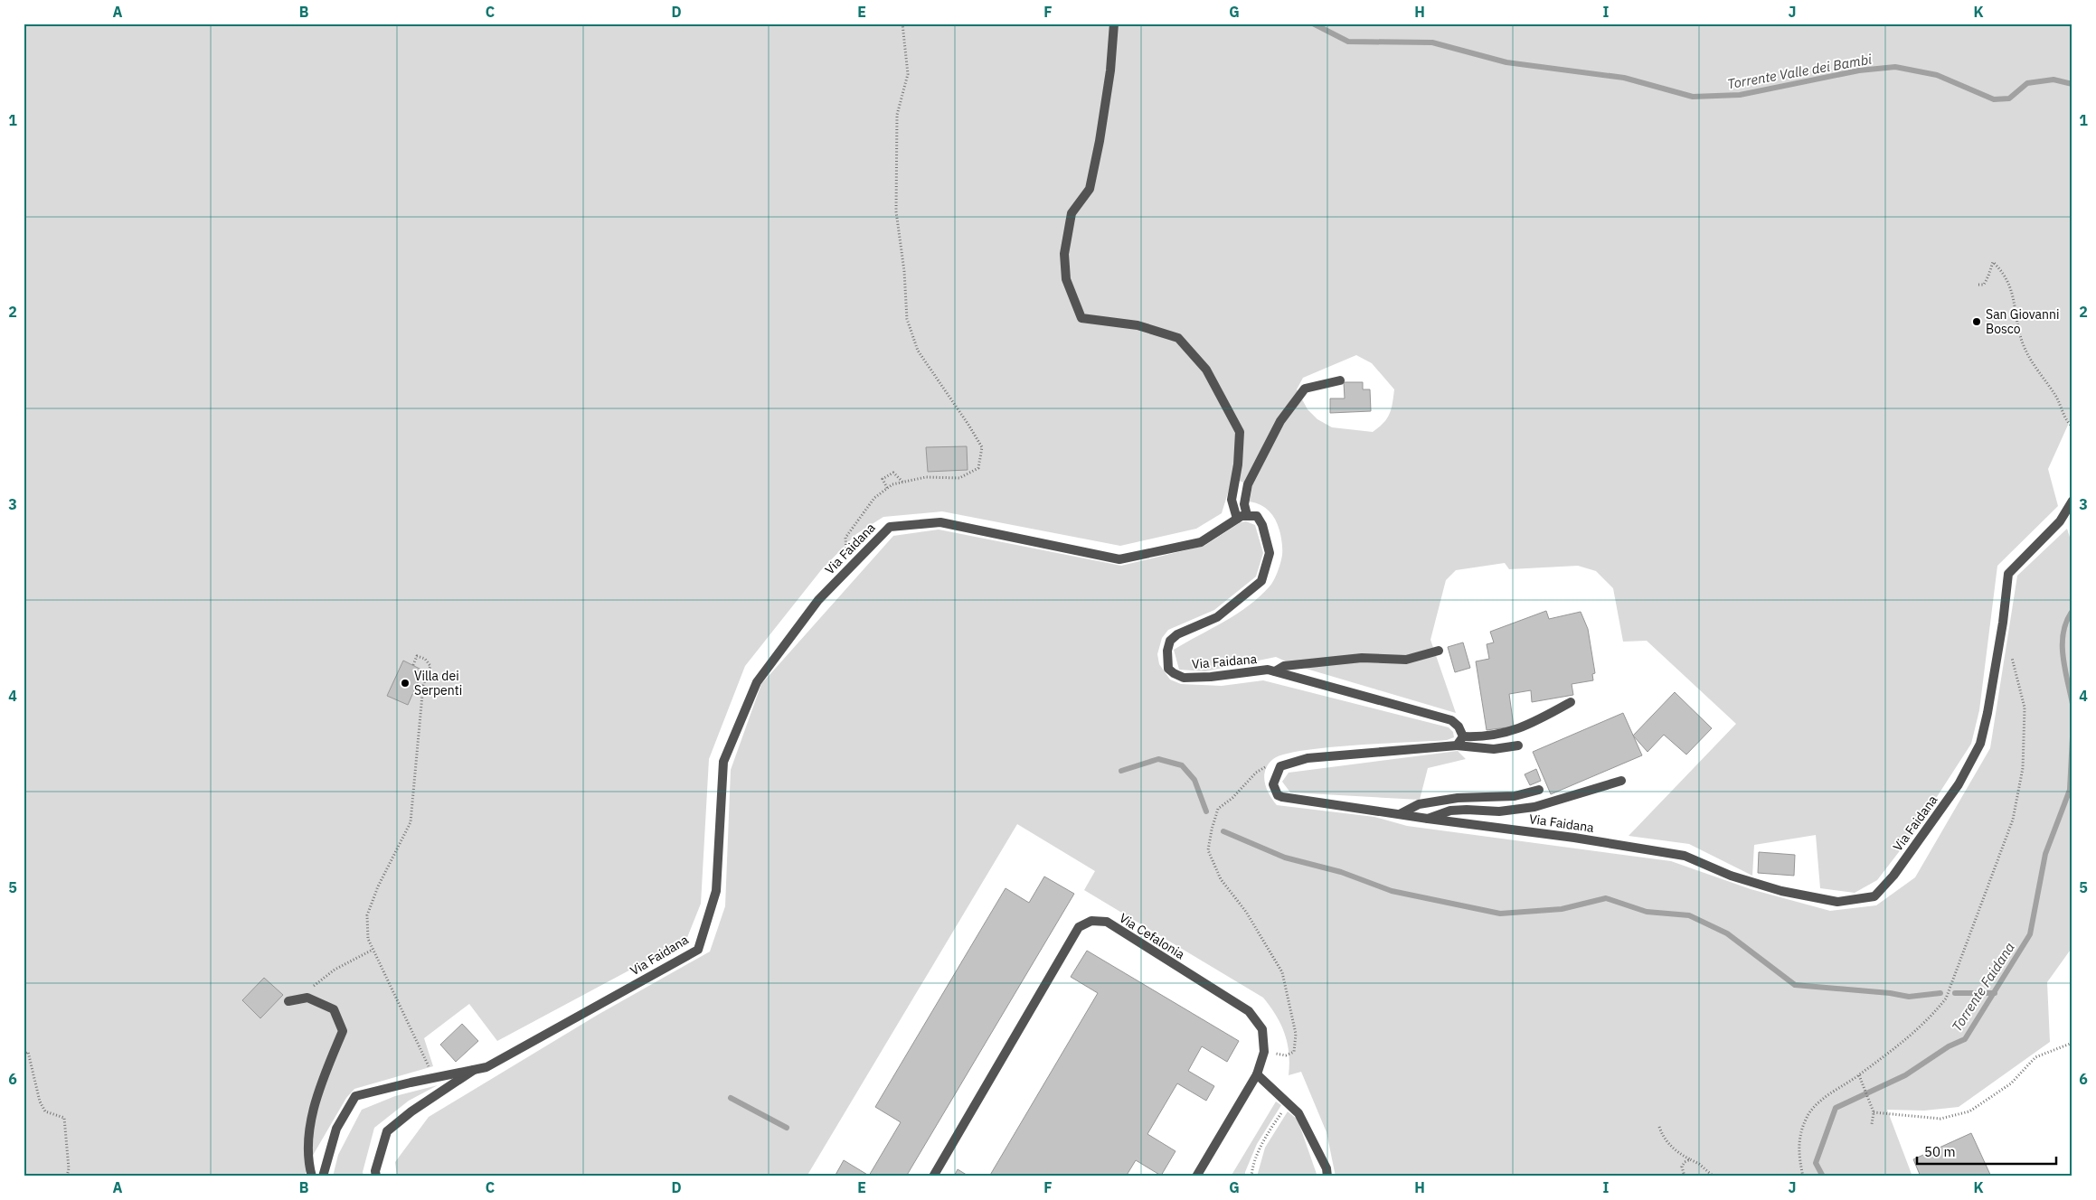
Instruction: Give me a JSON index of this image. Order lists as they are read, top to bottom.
{
  "streets": {
    "street": ["Via Faidana", "Via Cefalonia"]
  },
  "water": ["Torrente Valle dei Bambi", "Torrente Faidana"],
  "places": ["San Giovanni Bosco", "Villa dei Serpenti"],
  "scale_bar": "50 m",
  "grid": {
    "columns": [
      "A",
      "B",
      "C",
      "D",
      "E",
      "F",
      "G",
      "H",
      "I",
      "J",
      "K"
    ],
    "rows": [
      "1",
      "2",
      "3",
      "4",
      "5",
      "6"
    ]
  }
}
